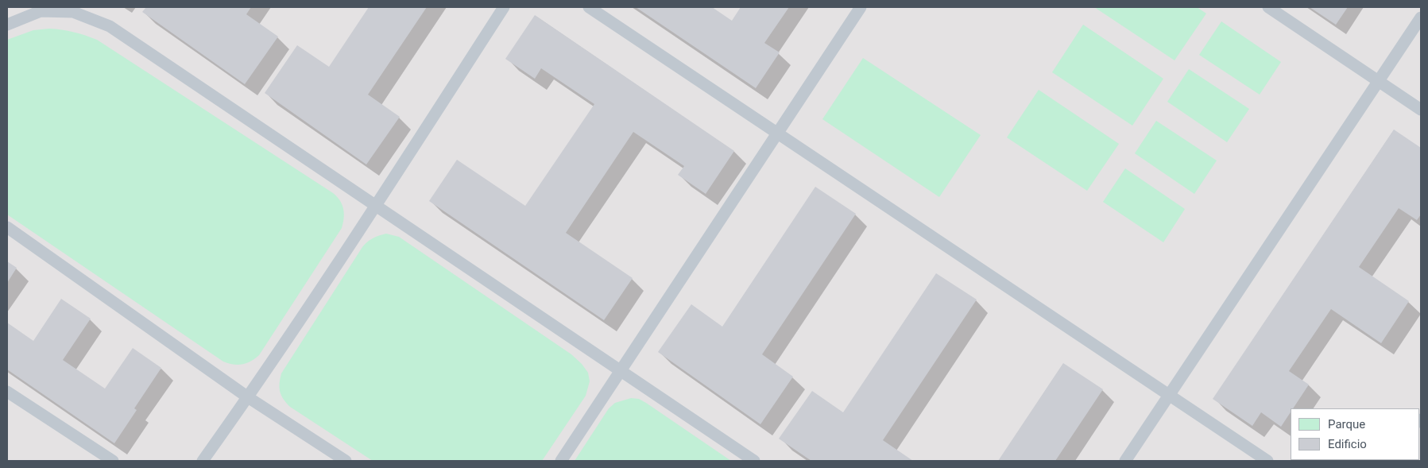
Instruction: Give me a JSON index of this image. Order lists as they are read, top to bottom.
{
  "legend": ["Parque", "Edificio"]
}
